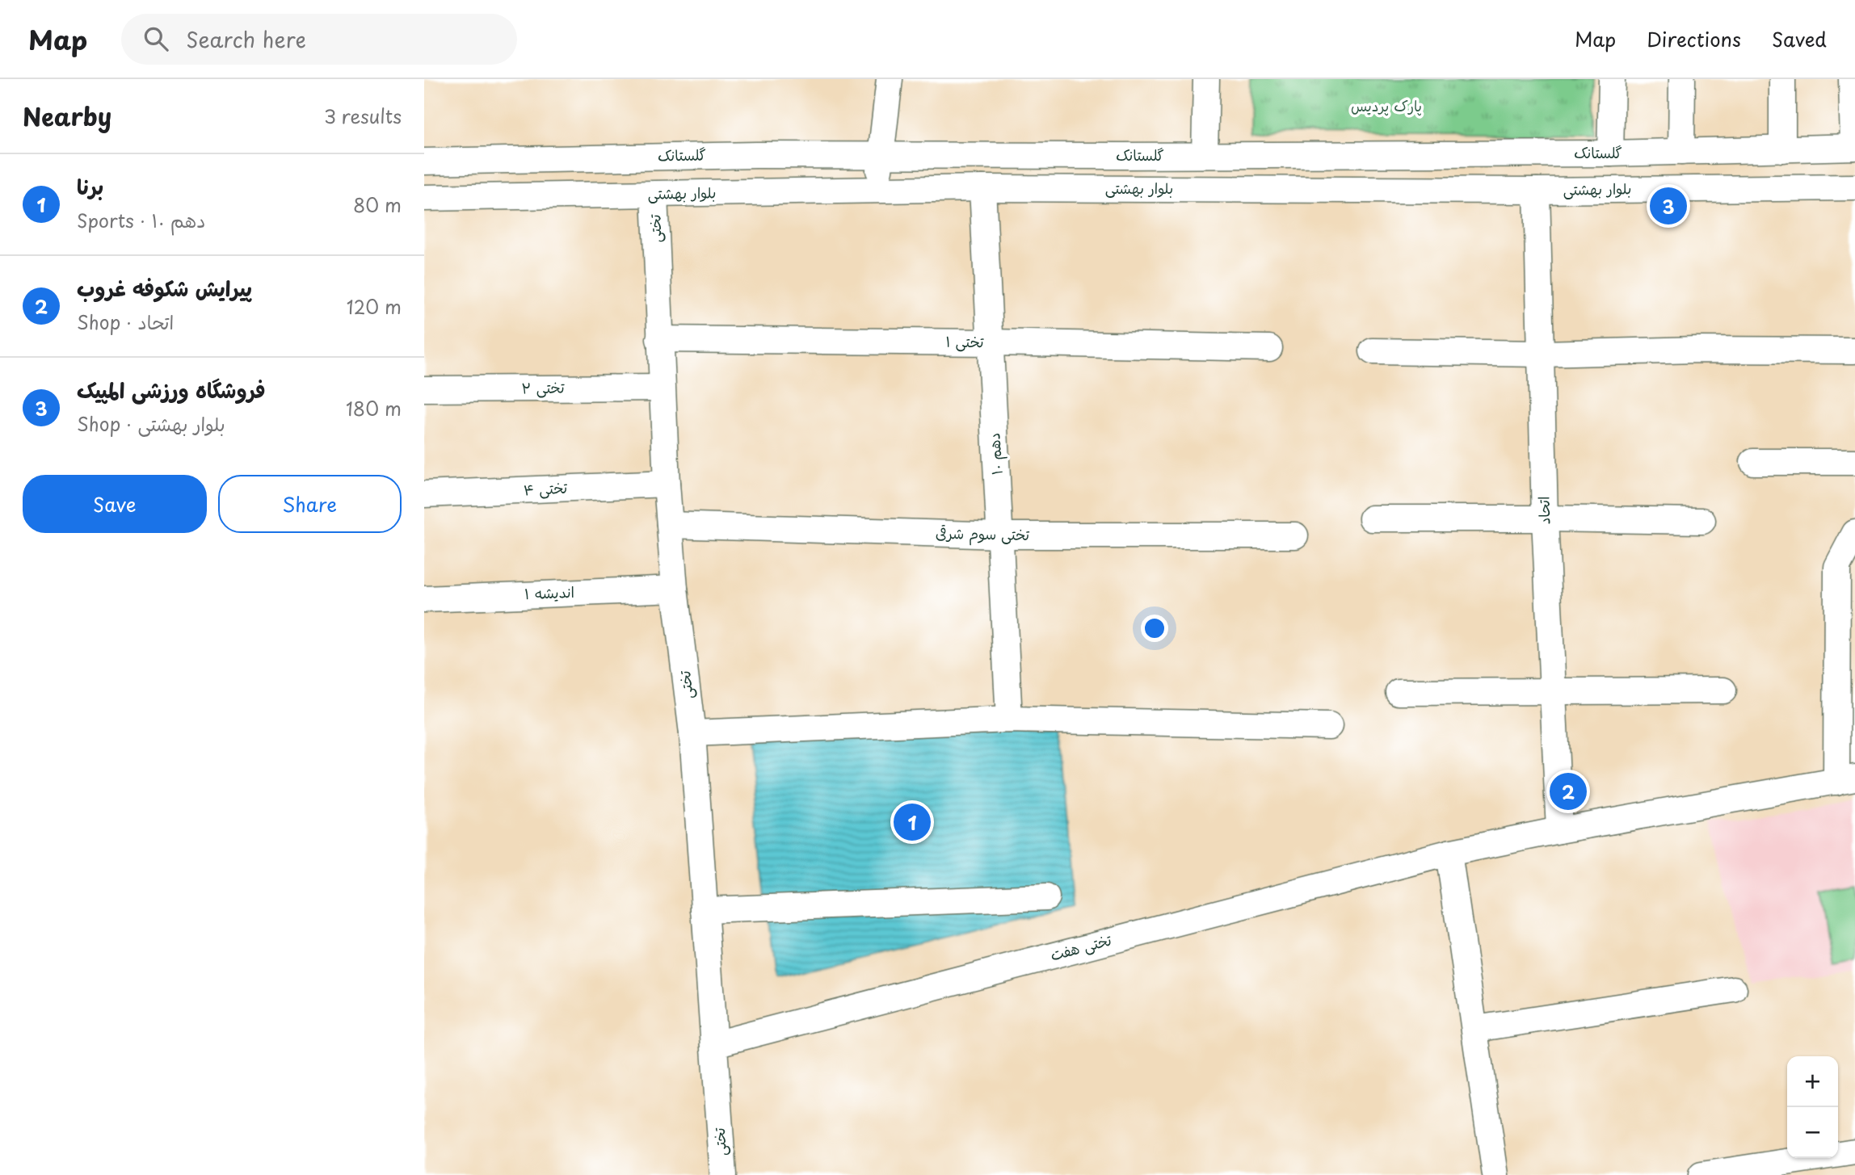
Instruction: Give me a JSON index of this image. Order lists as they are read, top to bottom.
{
  "streets": {
    "street": [
      "گلستانک",
      "بلوار بهشتی",
      "تختی",
      "تختی ۱",
      "تختی ۲",
      "دهم ۱۰",
      "تختی ۴",
      "اتحاد",
      "تختی سوم شرقی",
      "اندیشه ۱",
      "تختی هفت"
    ]
  },
  "crossings": [
    ["بلوار بهشتی", "تختی"],
    ["بلوار بهشتی", "دهم ۱۰"],
    ["بلوار بهشتی", "اتحاد"],
    ["تختی", "تختی ۱"],
    ["تختی", "تختی ۲"],
    ["تختی", "تختی ۴"],
    ["تختی", "تختی سوم شرقی"],
    ["تختی", "اندیشه ۱"],
    ["تختی", "تختی هفت"],
    ["تختی ۱", "دهم ۱۰"],
    ["دهم ۱۰", "تختی سوم شرقی"],
    ["اتحاد", "تختی هفت"]
  ],
  "parks": ["پارک پردیس"],
  "page": {
    "header": "Map",
    "search": "Search here",
    "nav": ["Map", "Directions", "Saved"],
    "heading": ["Nearby", "3 results"],
    "list": [
      {
        "mark": "1",
        "name": "برنا",
        "note": "Sports · دهم ۱۰",
        "value": "80 m"
      },
      {
        "mark": "2",
        "name": "پیرایش شکوفه غروب",
        "note": "Shop · اتحاد",
        "value": "120 m"
      },
      {
        "mark": "3",
        "name": "فروشگاه ورزشی المپیک",
        "note": "Shop · بلوار بهشتی",
        "value": "180 m"
      }
    ],
    "pins": ["3", "2", "1"],
    "buttons": ["Save", "Share"],
    "map_buttons": ["+", "−"]
  }
}
